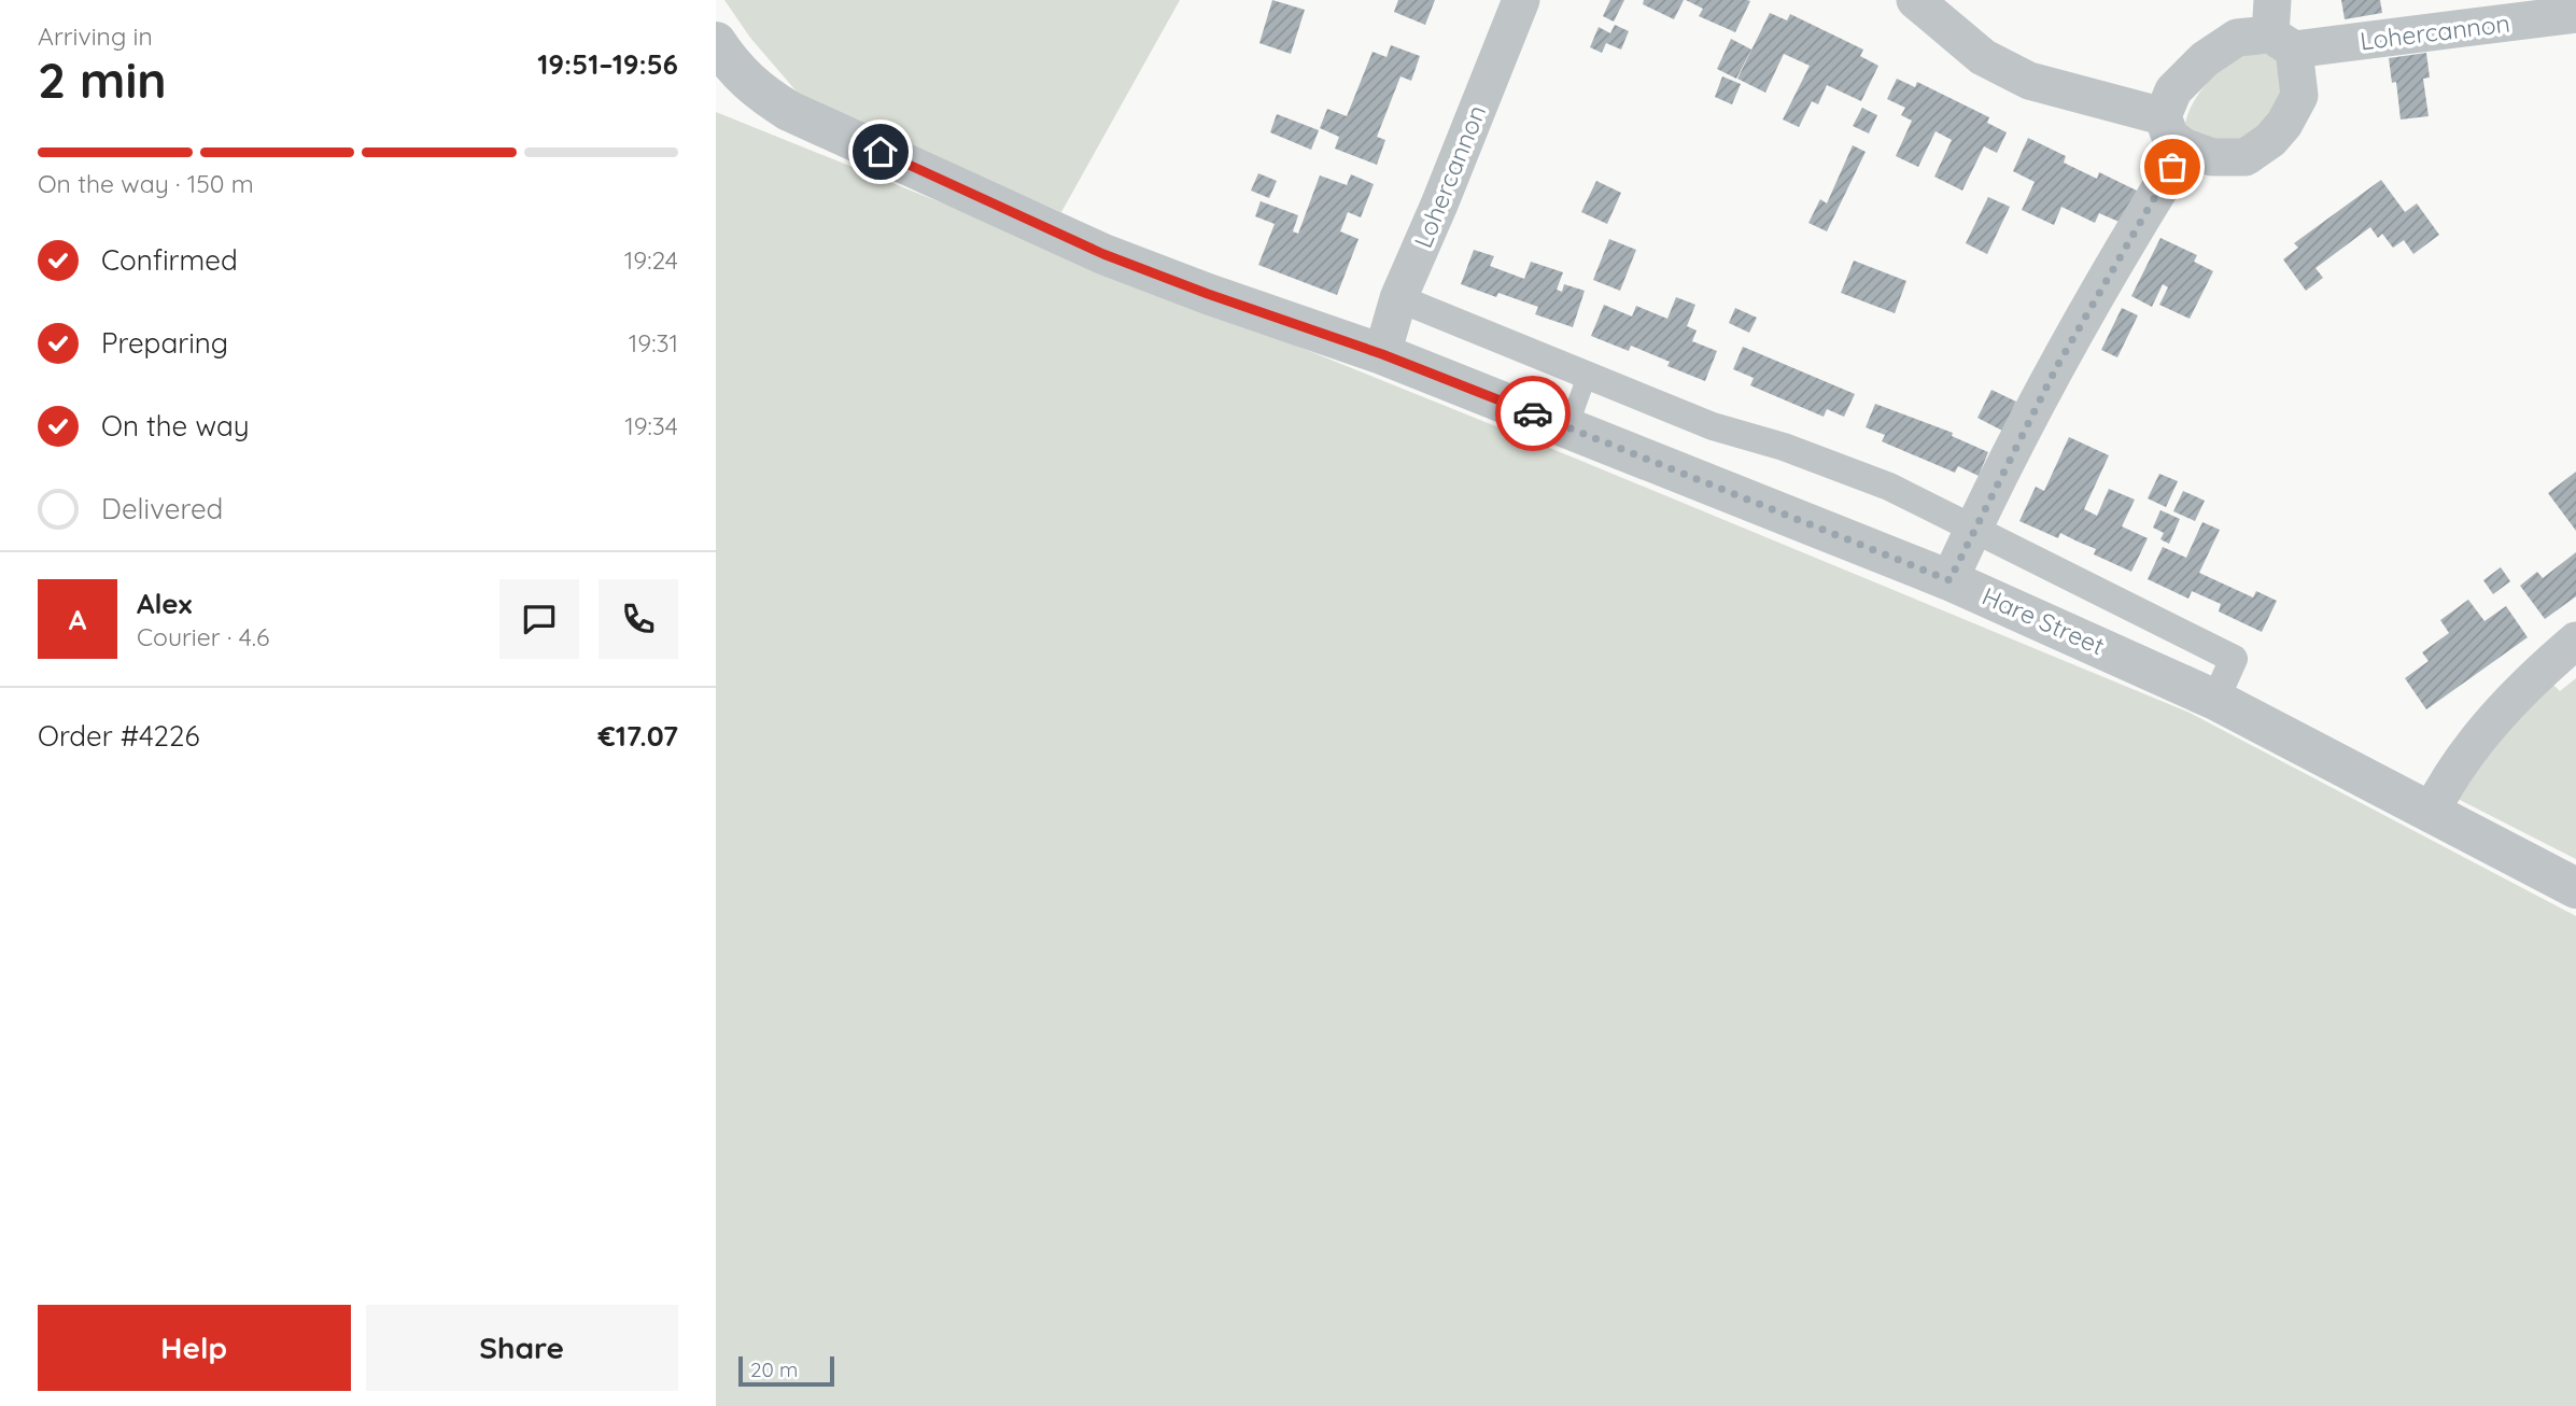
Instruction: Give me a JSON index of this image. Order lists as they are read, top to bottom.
{
  "streets": {
    "street": ["Lohercannon", "Hare Street"]
  },
  "crossings": [
    ["Lohercannon", "Hare Street"]
  ],
  "scale_bar": "20 m",
  "page": {
    "heading": ["2 min", "Arriving in", "19:51–19:56"],
    "panel": [
      "Alex",
      "Courier · 4.6",
      "Order #4226",
      "€17.07"
    ],
    "bar": "On the way · 150 m",
    "list": [
      ["Confirmed", "19:24"],
      ["Preparing", "19:31"],
      ["On the way", "19:34"],
      "Delivered"
    ],
    "round": "A",
    "buttons": ["Help", "Share"],
    "scale": "20 m"
  }
}
